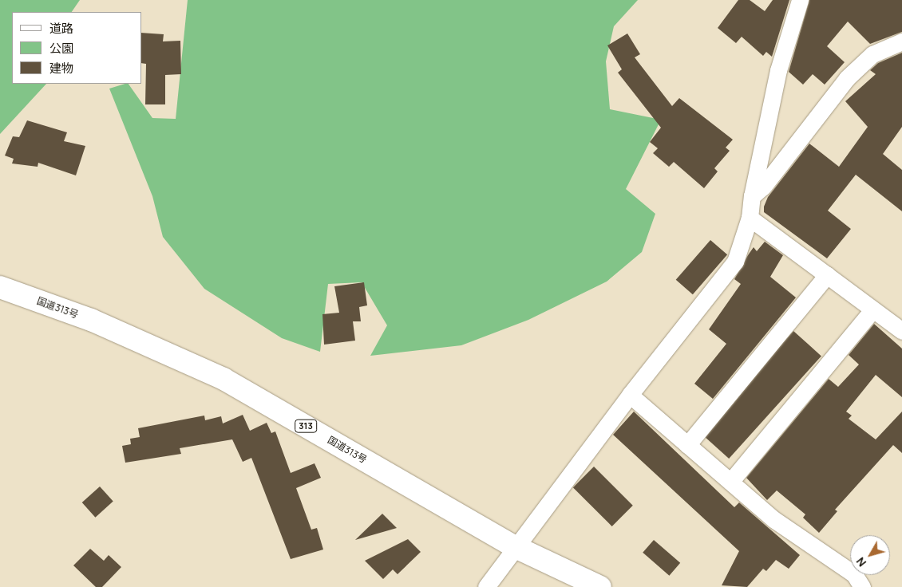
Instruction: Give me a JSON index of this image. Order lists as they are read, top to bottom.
{
  "streets": {
    "highway": ["国道313号", "313"]
  },
  "legend": ["道路", "公園", "建物"],
  "north": "bottom left"
}
